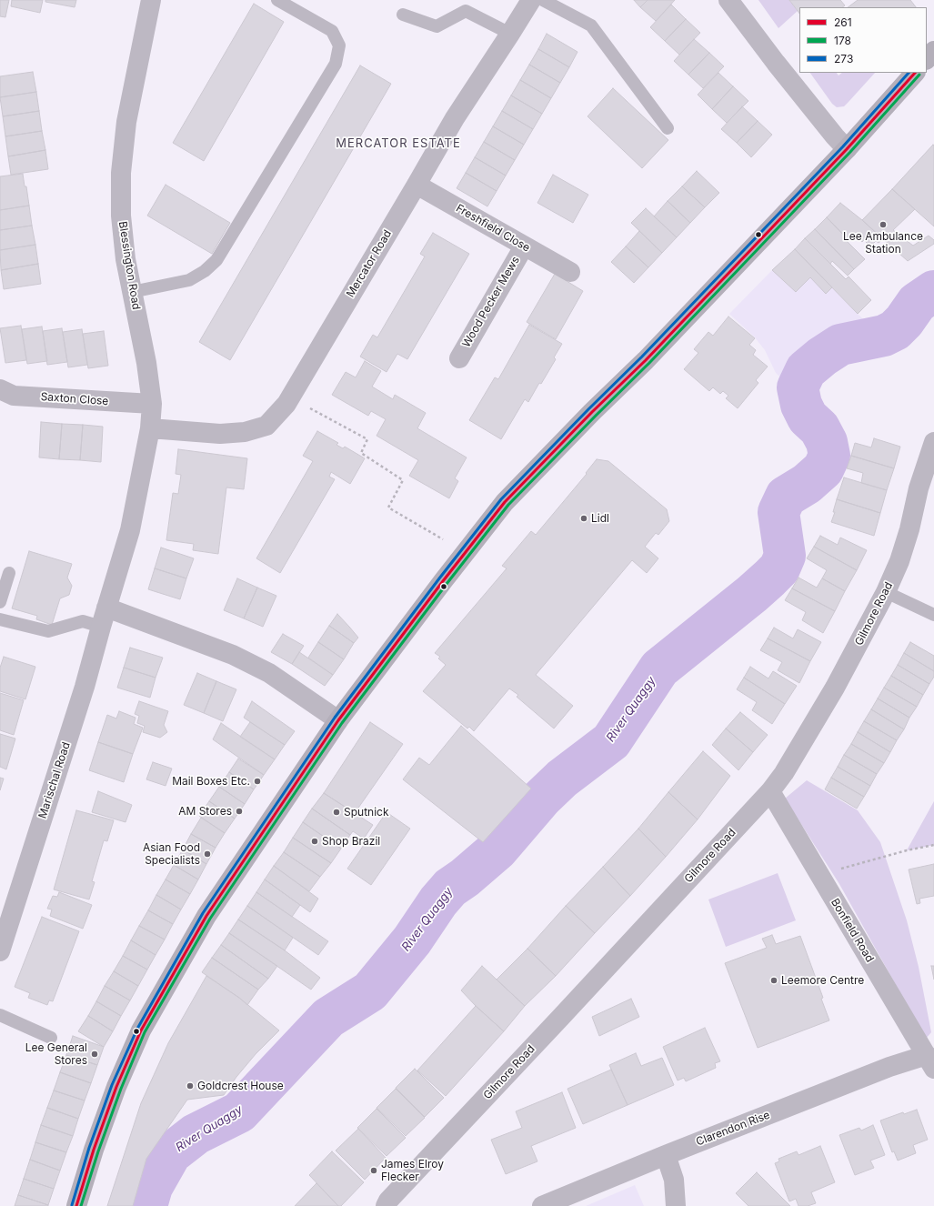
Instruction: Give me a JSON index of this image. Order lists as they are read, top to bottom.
{
  "streets": {
    "street": [
      "Freshfield Close",
      "Mercator Road",
      "Blessington Road",
      "Wood Pecker Mews",
      "Saxton Close",
      "Gilmore Road",
      "Marischal Road",
      "Bonfield Road",
      "Clarendon Rise"
    ]
  },
  "crossings": [
    ["Freshfield Close", "Mercator Road"],
    ["Freshfield Close", "Wood Pecker Mews"],
    ["Mercator Road", "Blessington Road"],
    ["Blessington Road", "Saxton Close"],
    ["Blessington Road", "Marischal Road"],
    ["Gilmore Road", "Bonfield Road"],
    ["Bonfield Road", "Clarendon Rise"]
  ],
  "districts": ["MERCATOR ESTATE"],
  "water": ["River Quaggy"],
  "places": [
    "Lee Ambulance Station",
    "Lidl",
    "Mail Boxes Etc.",
    "AM Stores",
    "Sputnick",
    "Shop Brazil",
    "Asian Food Specialists",
    "Leemore Centre",
    "Lee General Stores",
    "Goldcrest House",
    "James Elroy Flecker"
  ],
  "lines": ["transit line 261", "transit line 273", "transit line 178"],
  "legend": ["261", "178", "273"]
}
